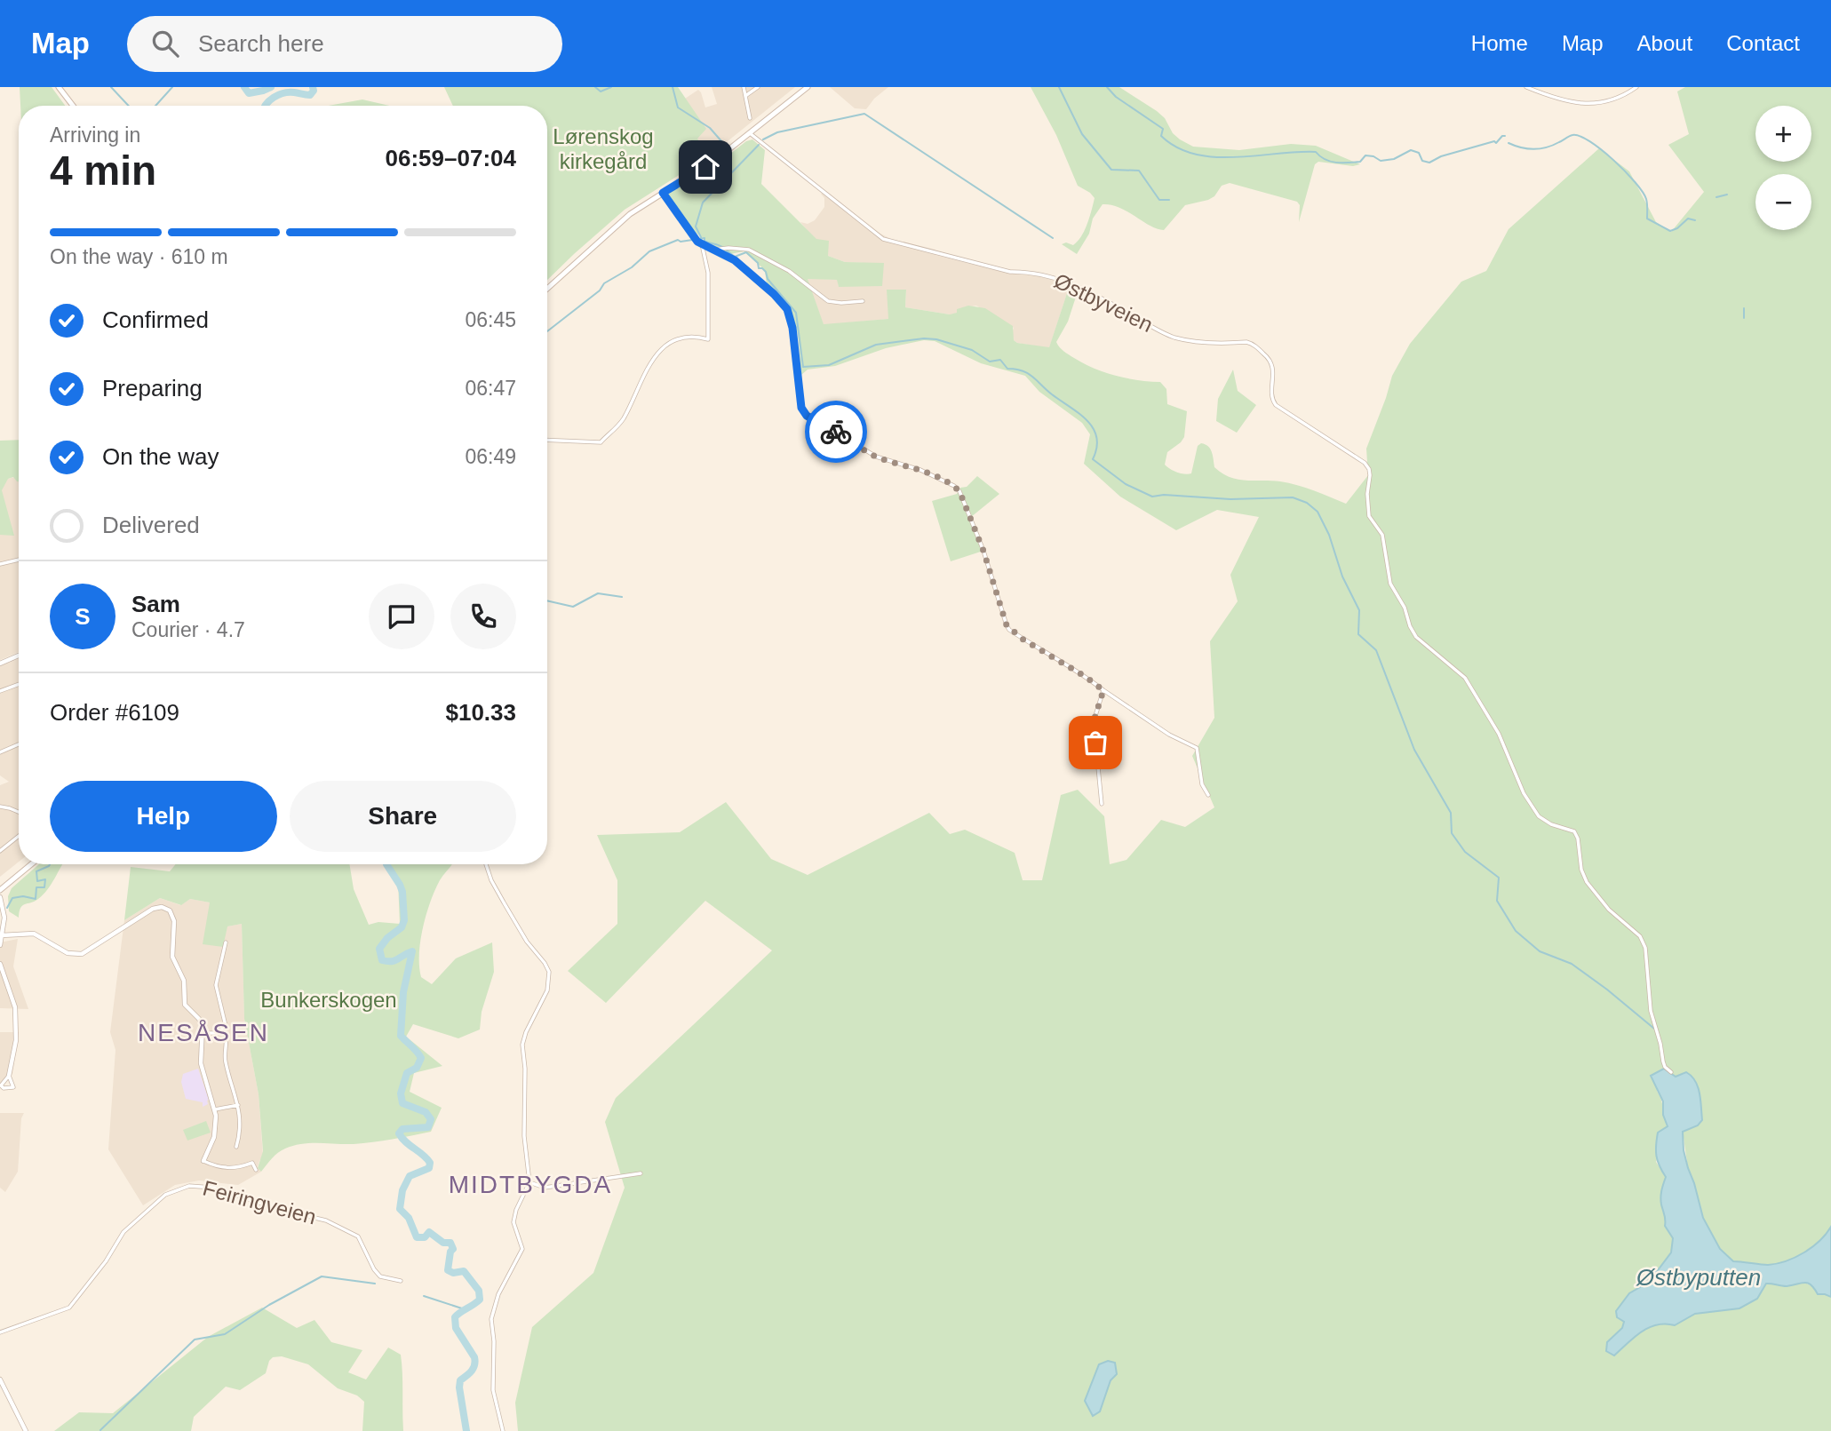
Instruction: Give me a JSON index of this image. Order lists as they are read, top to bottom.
{
  "streets": {
    "street": ["Østbyveien", "Feiringveien"]
  },
  "districts": ["NESÅSEN", "MIDTBYGDA"],
  "water": ["Østbyputten"],
  "parks": ["Lørenskog kirkegård", "Bunkerskogen"],
  "page": {
    "header": "Map",
    "search": "Search here",
    "nav": [
      "Home",
      "Map",
      "About",
      "Contact"
    ],
    "map_buttons": ["+", "−"],
    "heading": ["4 min", "Arriving in", "06:59–07:04"],
    "panel": [
      "Sam",
      "Courier · 4.7",
      "Order #6109",
      "$10.33"
    ],
    "bar": "On the way · 610 m",
    "list": [
      ["Confirmed", "06:45"],
      ["Preparing", "06:47"],
      ["On the way", "06:49"],
      "Delivered"
    ],
    "round": "S",
    "buttons": ["Help", "Share"]
  }
}
